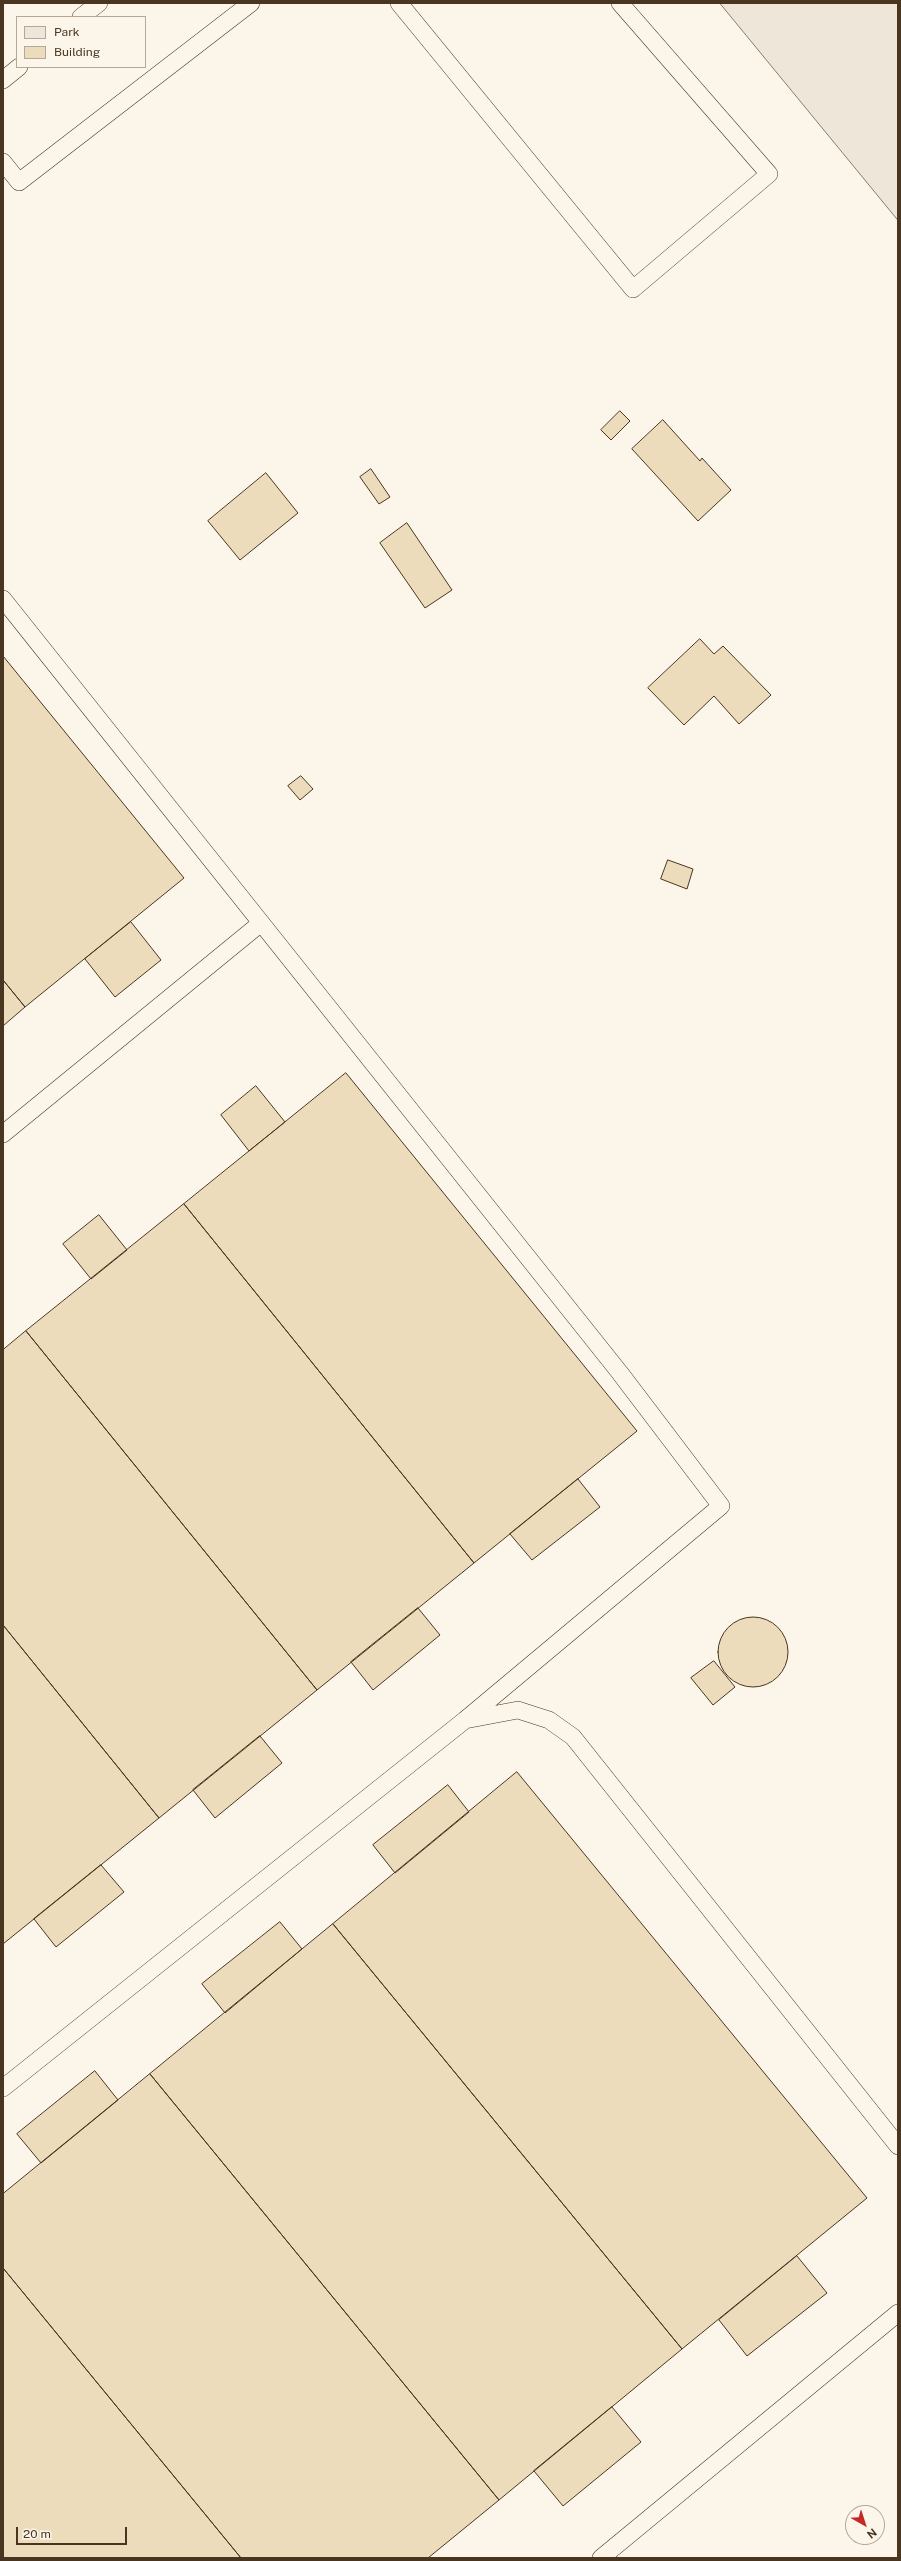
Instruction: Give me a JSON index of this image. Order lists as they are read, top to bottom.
{
  "legend": ["Park", "Building"],
  "scale_bar": "20 m",
  "north": "bottom right"
}
